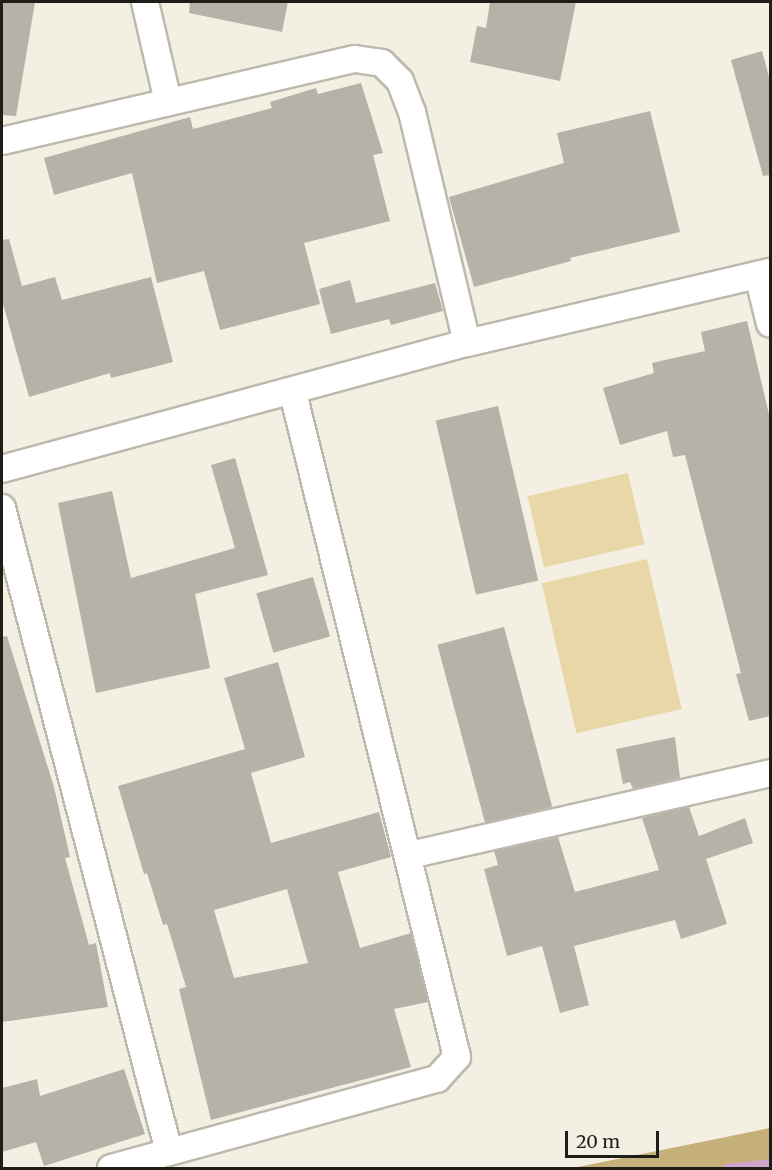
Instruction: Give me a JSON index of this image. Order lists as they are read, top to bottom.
{
  "scale_bar": "20 m"
}
